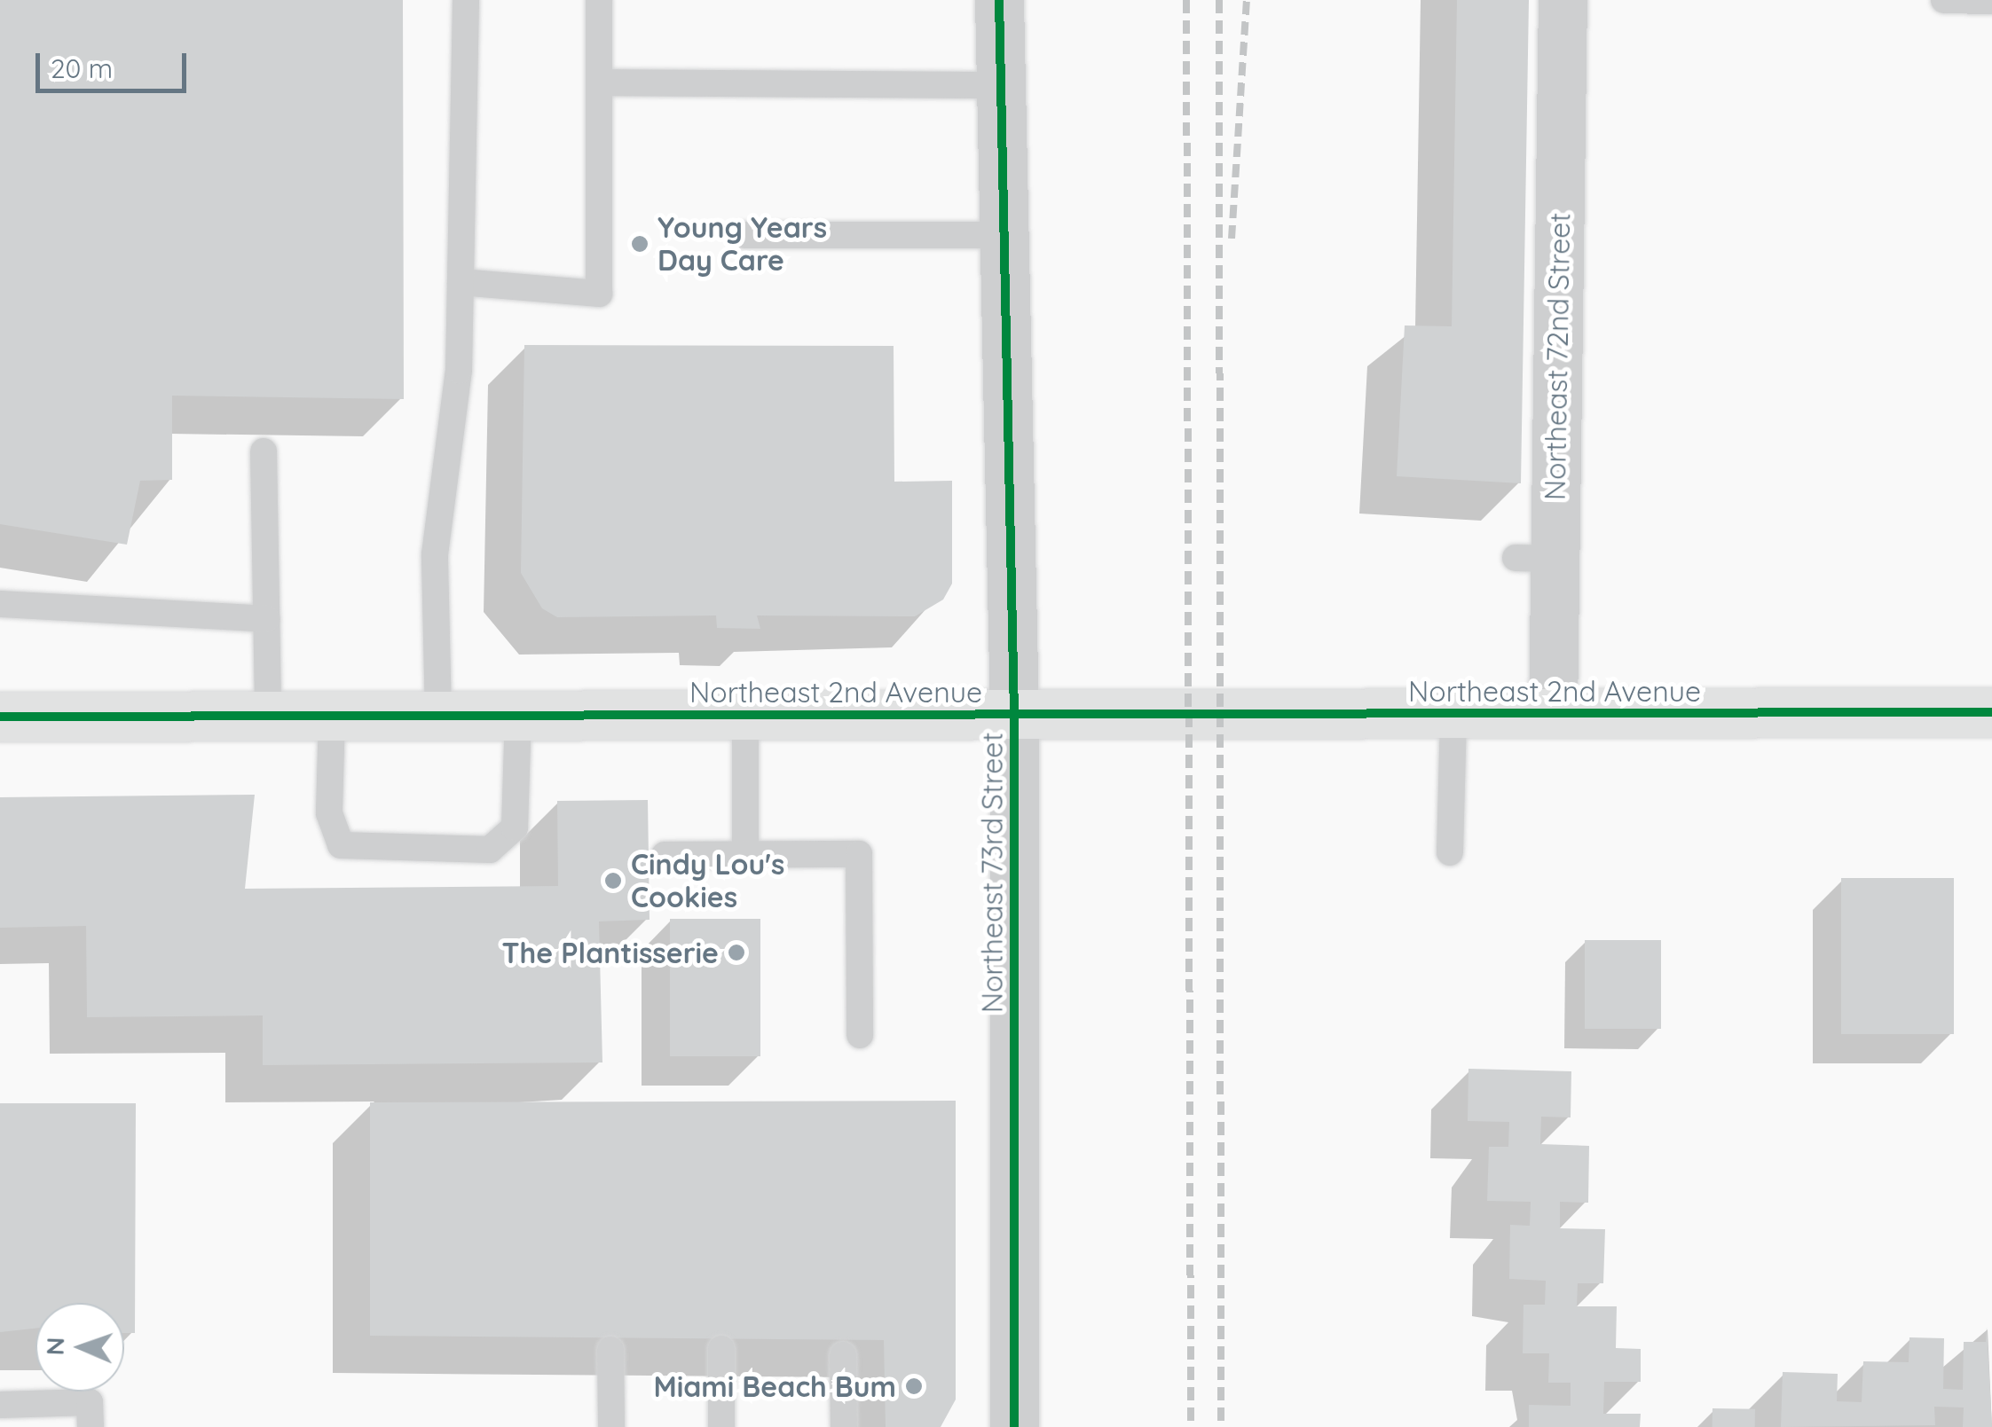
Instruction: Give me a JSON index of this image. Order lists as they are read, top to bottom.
{
  "streets": {
    "main road": ["Northeast 2nd Avenue"],
    "street": ["Northeast 72nd Street", "Northeast 73rd Street"]
  },
  "crossings": [
    ["Northeast 72nd Street", "Northeast 2nd Avenue"],
    ["Northeast 2nd Avenue", "Northeast 73rd Street"]
  ],
  "places": [
    "Young Years Day Care",
    "Cindy Lou's Cookies",
    "The Plantisserie",
    "Miami Beach Bum"
  ],
  "scale_bar": "20 m",
  "north": "left"
}
